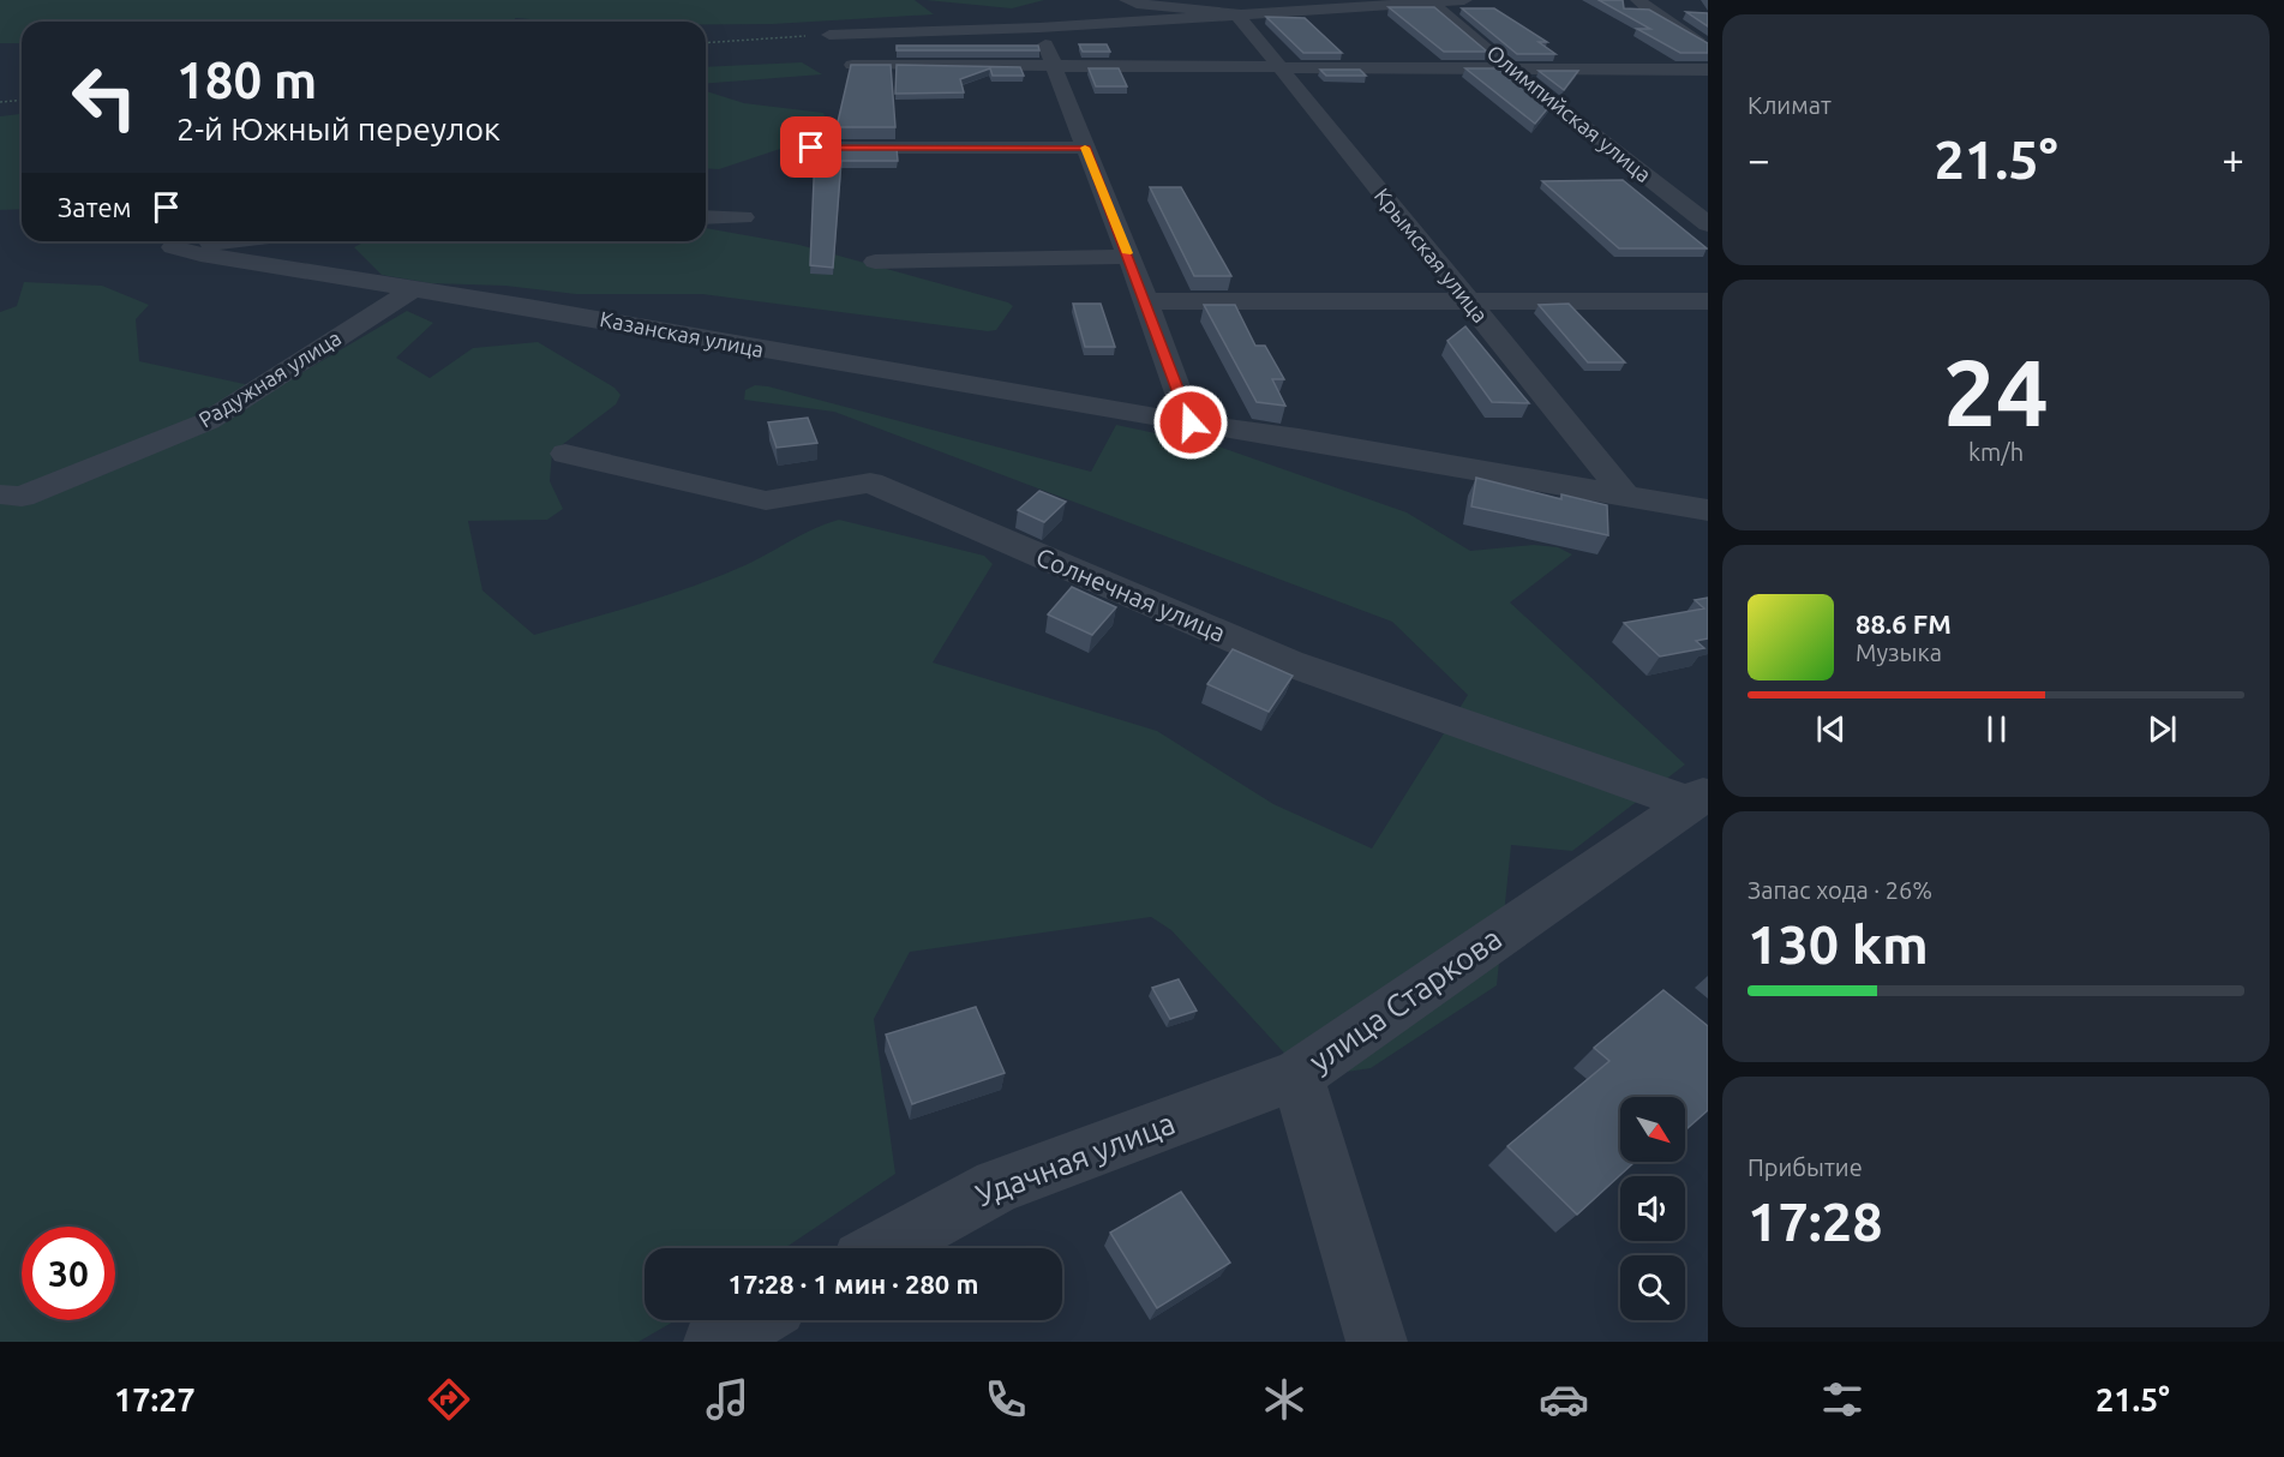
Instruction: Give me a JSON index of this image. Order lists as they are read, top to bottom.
{
  "streets": {
    "street": [
      "Олимпийская улица",
      "Крымская улица",
      "Казанская улица",
      "Радужная улица",
      "Солнечная улица",
      "улица Старкова",
      "Удачная улица"
    ]
  },
  "crossings": [
    ["Крымская улица", "Казанская улица"],
    ["Казанская улица", "Радужная улица"],
    ["Солнечная улица", "улица Старкова"],
    ["улица Старкова", "Удачная улица"]
  ],
  "north": "bottom right",
  "page": {
    "tile": [
      "Климат",
      ["24", "km/h"],
      ["Запас хода · 26%", "130 km"],
      ["Прибытие", "17:28"]
    ],
    "turn": ["180 m", "2-й Южный переулок"],
    "heat": ["−", "21.5°", "+"],
    "then": "Затем",
    "song": ["88.6 FM", "Музыка"],
    "limit": "30",
    "trip": "17:28 · 1 мин · 280 m",
    "tabs": ["17:27", "21.5°"]
  }
}
